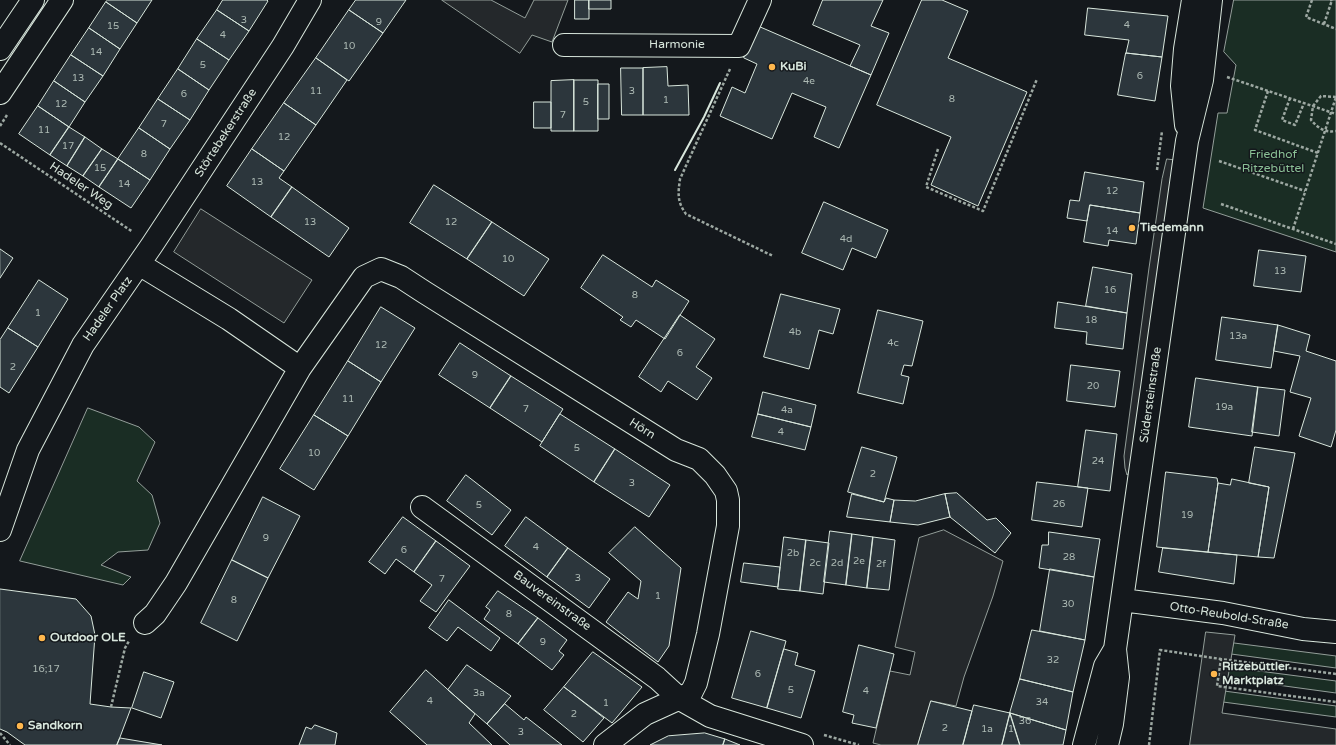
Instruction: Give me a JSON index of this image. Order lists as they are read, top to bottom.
{
  "streets": {
    "street": [
      "Harmonie",
      "Störtebekerstraße",
      "Hadeler Platz",
      "Südersteinstraße",
      "Hörn",
      "Bauvereinstraße",
      "Otto-Reubold-Straße"
    ],
    "path": ["Hadeler Weg"]
  },
  "crossings": [
    ["Störtebekerstraße", "Hadeler Weg"],
    ["Störtebekerstraße", "Hadeler Platz"],
    ["Hadeler Platz", "Hörn"],
    ["Südersteinstraße", "Otto-Reubold-Straße"],
    ["Hörn", "Bauvereinstraße"]
  ],
  "parks": ["Friedhof Ritzebüttel"],
  "places": [
    "KuBi",
    "Tiedemann",
    "Outdoor OLE",
    "Ritzebüttler Marktplatz",
    "Sandkorn"
  ],
  "house_numbers": [
    "3",
    "9",
    "4",
    "15",
    "4",
    "10",
    "14",
    "5",
    "6",
    "13",
    "4e",
    "11",
    "3",
    "6",
    "8",
    "1",
    "5",
    "12",
    "7",
    "7",
    "11",
    "12",
    "17",
    "8",
    "15",
    "13",
    "14",
    "12",
    "13",
    "12",
    "14",
    "4d",
    "10",
    "13",
    "16",
    "8",
    "1",
    "18",
    "4b",
    "13a",
    "4c",
    "12",
    "6",
    "2",
    "9",
    "20",
    "11",
    "19a",
    "7",
    "4a",
    "4",
    "5",
    "10",
    "24",
    "2",
    "3",
    "26",
    "5",
    "19",
    "9",
    "4",
    "6",
    "2b",
    "28",
    "2e",
    "2c",
    "2d",
    "2f",
    "3",
    "7",
    "1",
    "8",
    "30",
    "8",
    "9",
    "32",
    "16;17",
    "6",
    "5",
    "4",
    "3a",
    "4",
    "34",
    "1",
    "2",
    "36",
    "2",
    "1a",
    "1",
    "3"
  ]
}
